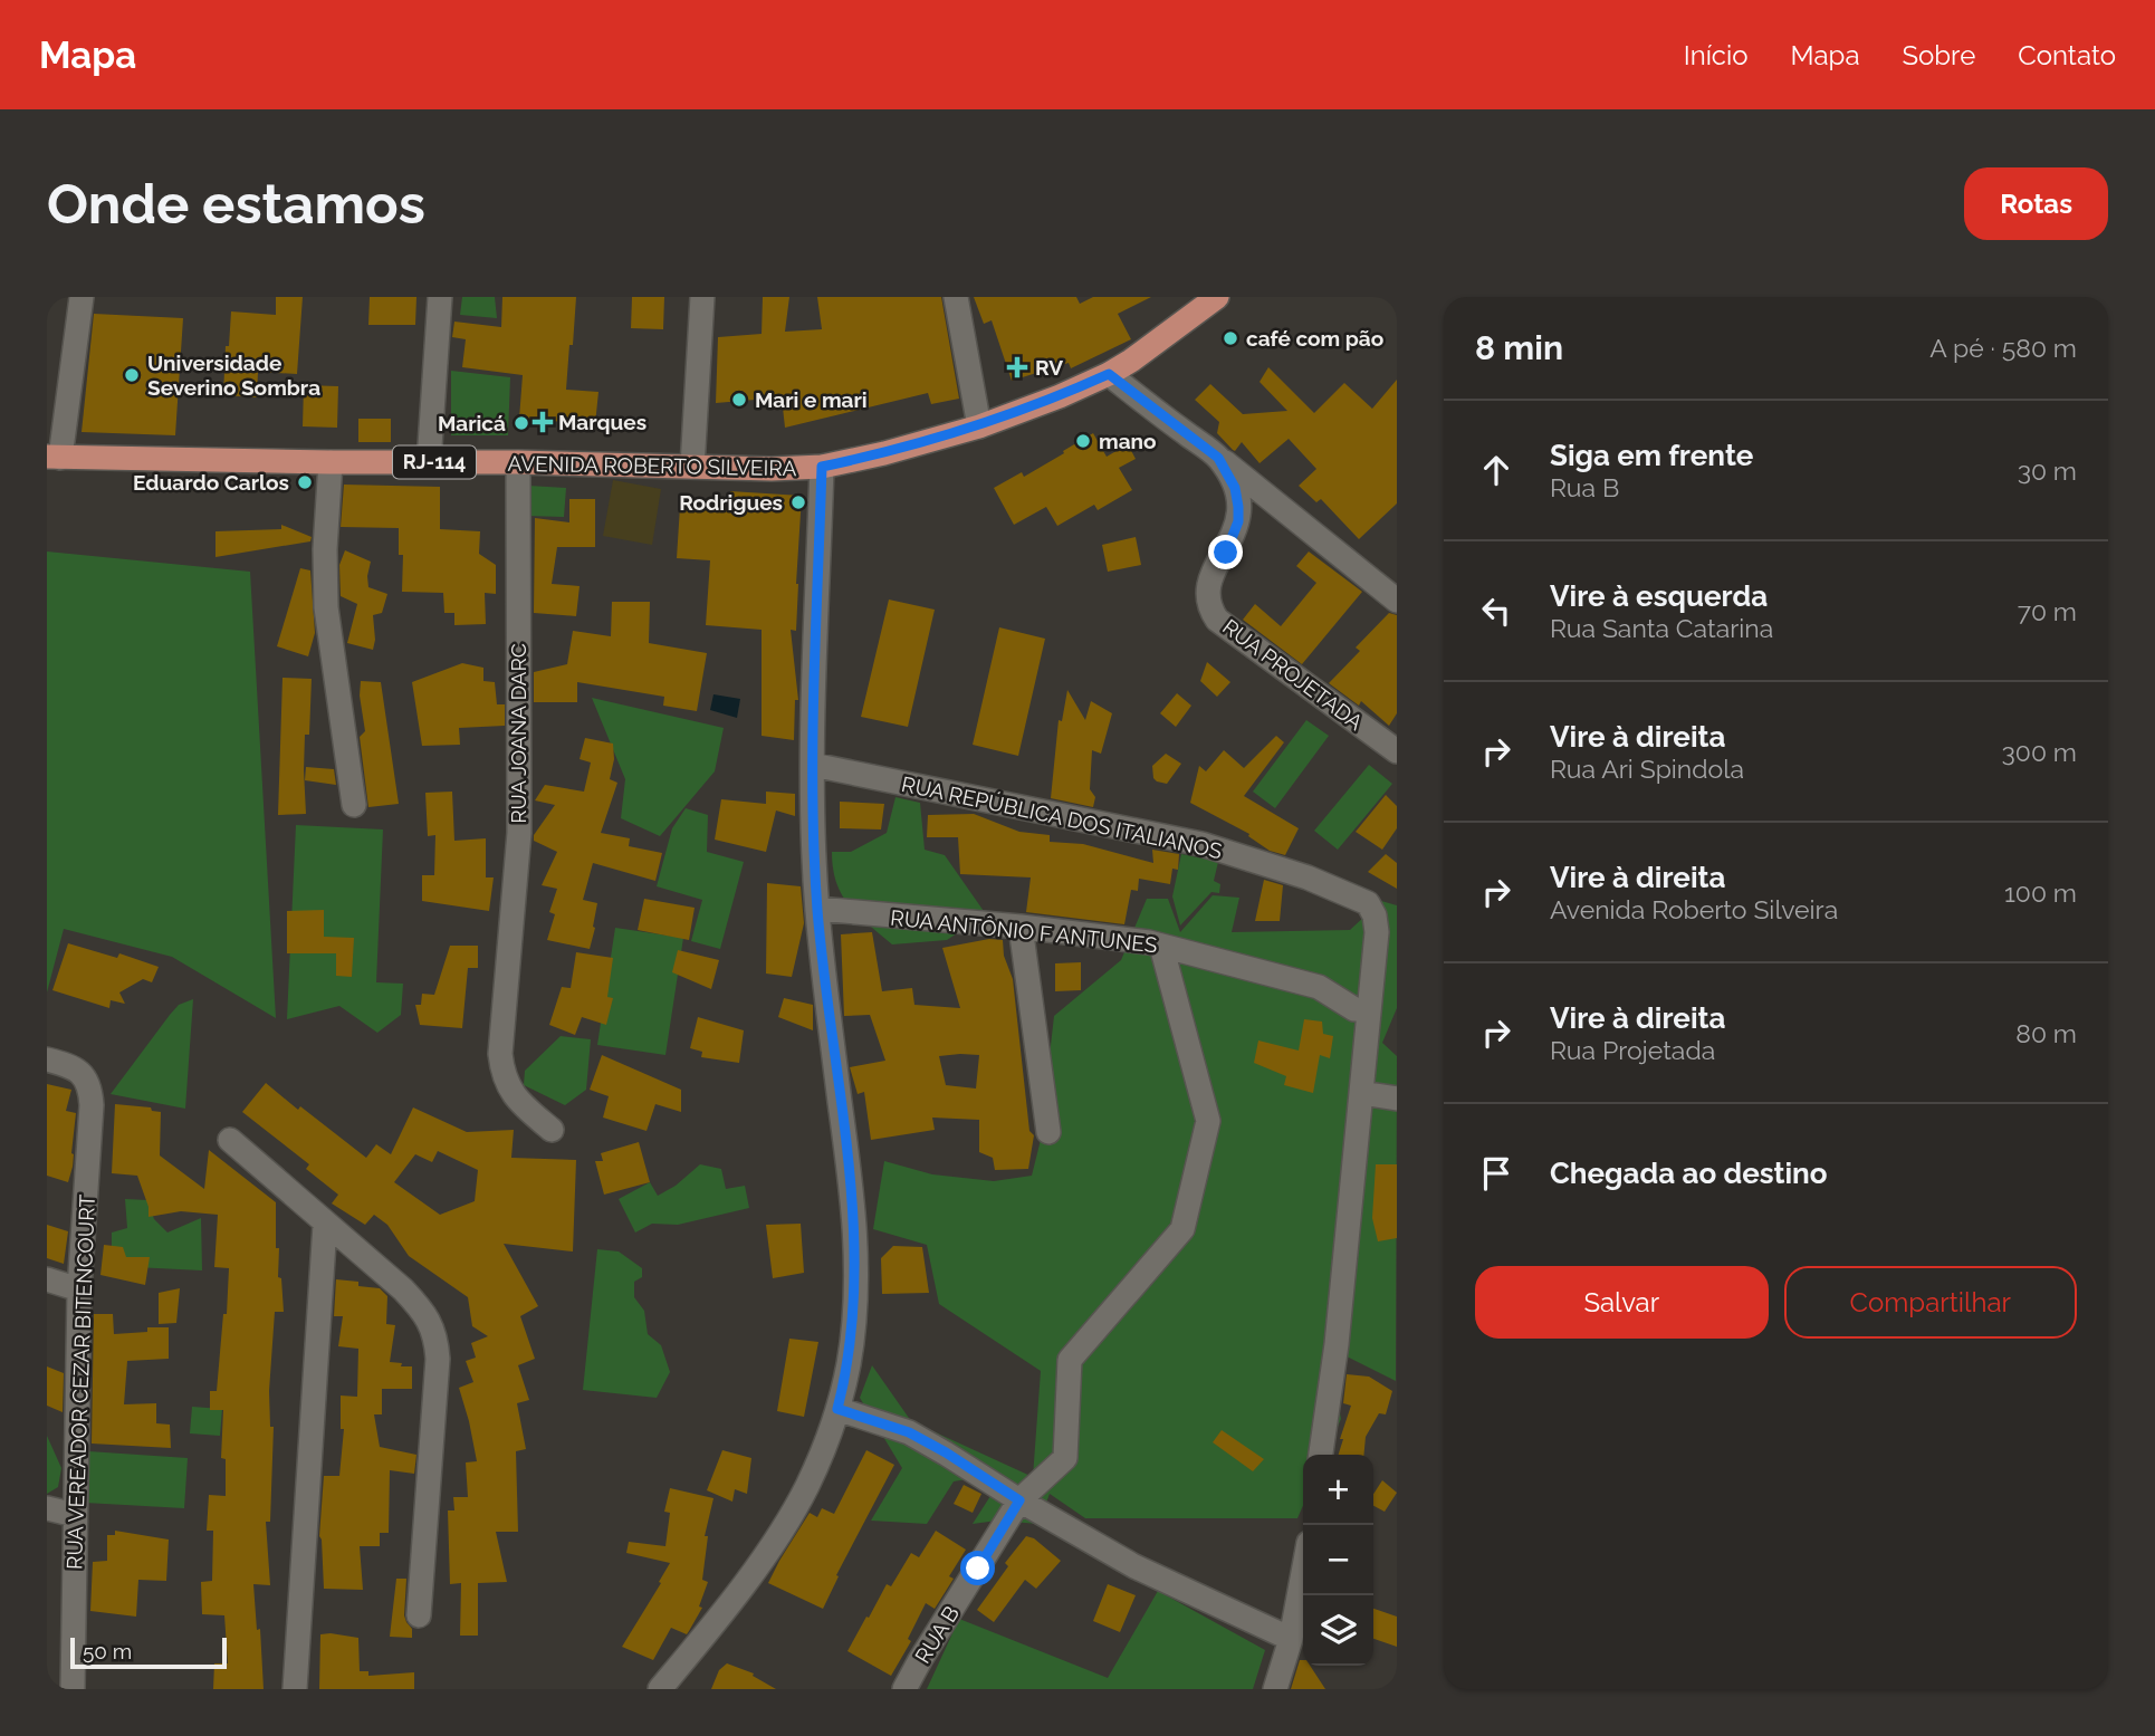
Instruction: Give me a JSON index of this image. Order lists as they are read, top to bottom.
{
  "streets": {
    "main road": ["RJ-114", "AVENIDA ROBERTO SILVEIRA"],
    "street": [
      "RUA PROJETADA",
      "RUA JOANA DARC",
      "RUA REPÚBLICA DOS ITALIANOS",
      "RUA ANTÔNIO F ANTUNES",
      "RUA VEREADOR CEZAR BITENCOURT",
      "RUA B"
    ]
  },
  "crossings": [
    ["AVENIDA ROBERTO SILVEIRA", "RUA PROJETADA"],
    ["AVENIDA ROBERTO SILVEIRA", "RUA JOANA DARC"],
    ["RUA ANTÔNIO F ANTUNES", "RUA B"]
  ],
  "places": {
    "other": [
      "café com pão",
      "Universidade Severino Sombra",
      "Mari e mari",
      "Maricá",
      "mano",
      "Eduardo Carlos",
      "Rodrigues"
    ],
    "health": ["RV", "Marques"]
  },
  "scale_bar": "50 m",
  "page": {
    "header": "Mapa",
    "nav": [
      "Início",
      "Mapa",
      "Sobre",
      "Contato"
    ],
    "buttons": [
      "Rotas",
      ["Salvar", "Compartilhar"]
    ],
    "title": "Onde estamos",
    "heading": ["8 min", "A pé · 580 m"],
    "list": [
      ["Siga em frente", "Rua B", "30 m"],
      ["Vire à esquerda", "Rua Santa Catarina", "70 m"],
      ["Vire à direita", "Rua Ari Spindola", "300 m"],
      ["Vire à direita", "Avenida Roberto Silveira", "100 m"],
      ["Vire à direita", "Rua Projetada", "80 m"],
      "Chegada ao destino"
    ],
    "map_buttons": ["+", "−"],
    "scale": "50 m"
  }
}
